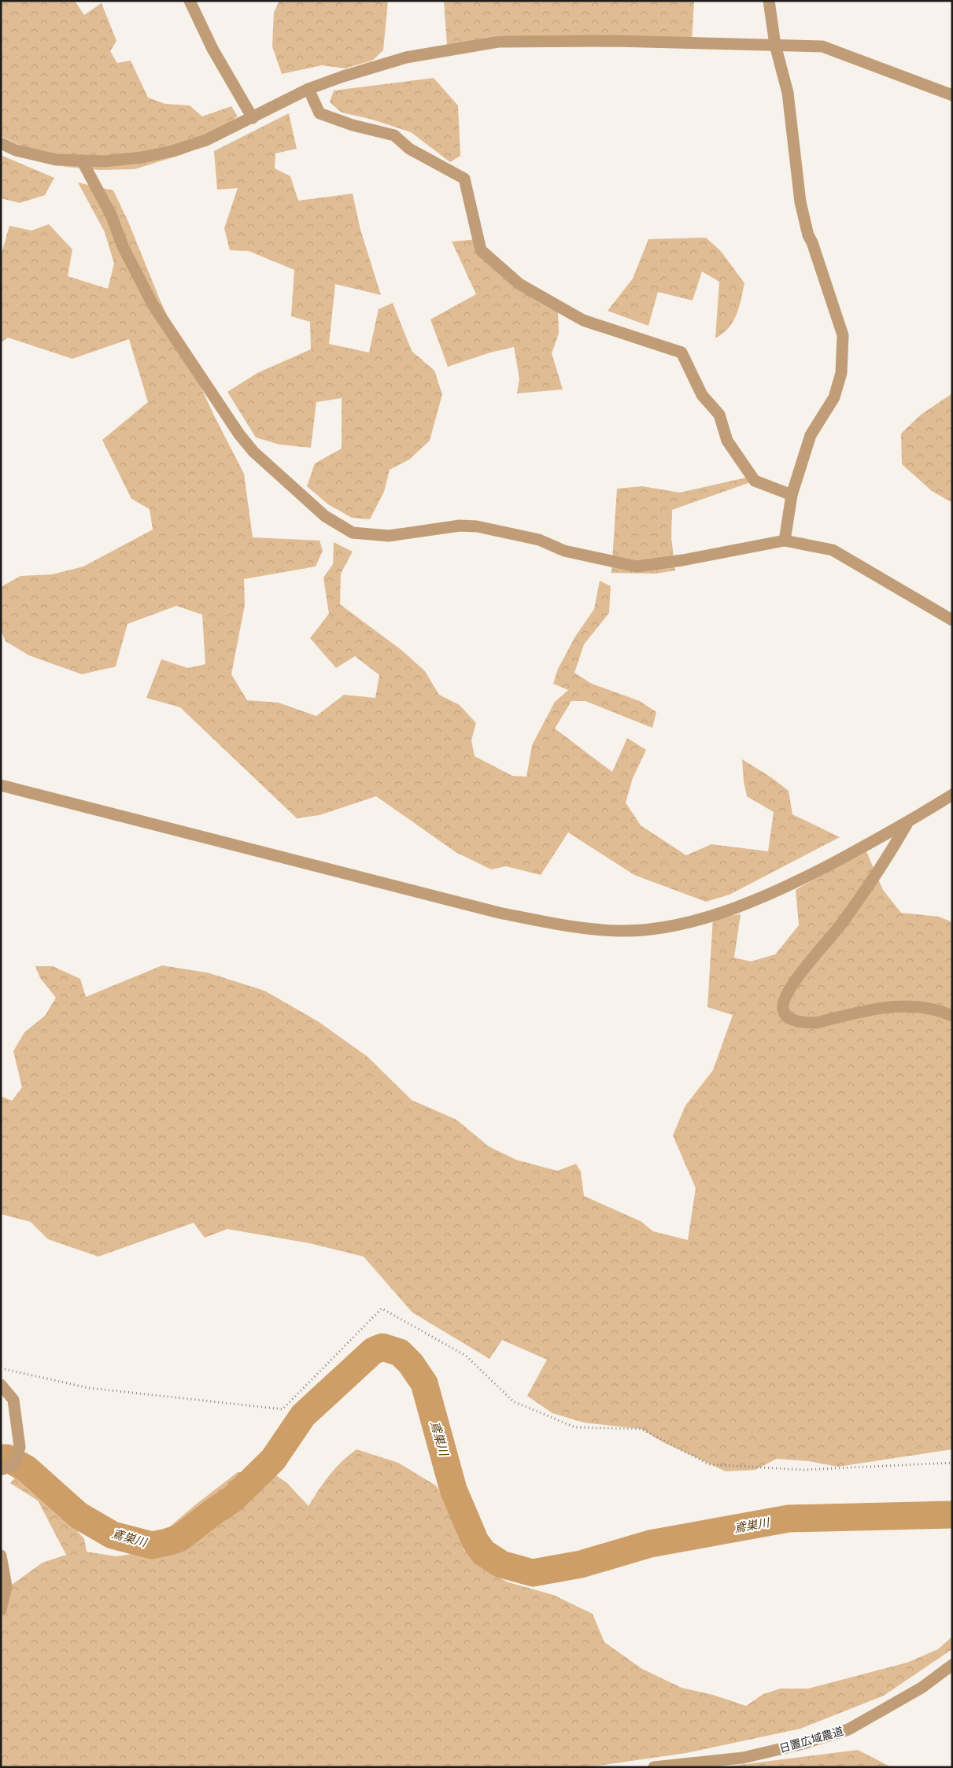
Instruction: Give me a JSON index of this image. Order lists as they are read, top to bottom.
{
  "streets": {
    "street": ["日置広域農道"]
  },
  "water": ["鳶巣川"]
}
